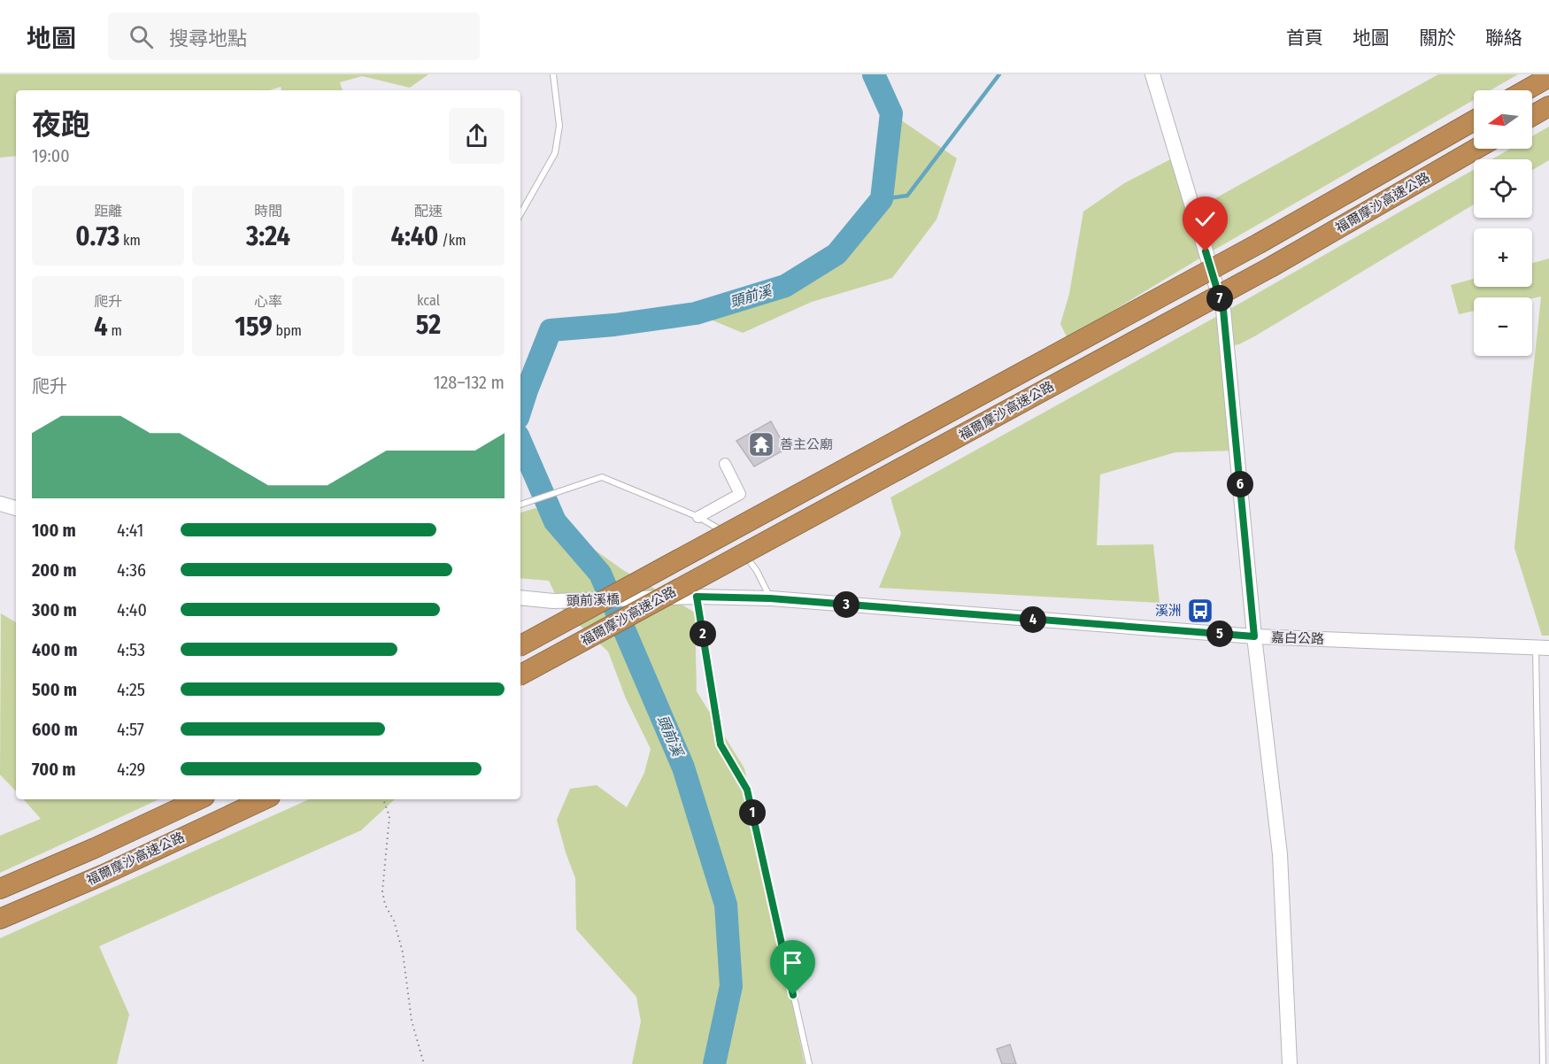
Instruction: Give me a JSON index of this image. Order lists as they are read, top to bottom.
{
  "streets": {
    "highway": ["福爾摩沙高速公路"],
    "main road": ["頭前溪橋", "嘉白公路"]
  },
  "crossings": [
    ["頭前溪橋", "嘉白公路"]
  ],
  "water": ["頭前溪"],
  "places": {
    "temple": ["善主公廟"],
    "bus stop": ["溪洲"]
  },
  "north": "left",
  "page": {
    "header": "地圖",
    "search": "搜尋地點",
    "nav": [
      "首頁",
      "地圖",
      "關於",
      "聯絡"
    ],
    "map_buttons": ["+", "−"],
    "heading": ["夜跑", "19:00"],
    "stats": [
      ["距離", "0.73 km"],
      ["時間", "3:24"],
      ["配速", "4:40 /km"],
      ["爬升", "4 m"],
      ["心率", "159 bpm"],
      ["kcal", "52"]
    ],
    "pins": [
      "7",
      "6",
      "3",
      "4",
      "2",
      "5",
      "1"
    ],
    "chart": ["爬升", "128–132 m"],
    "list": [
      {
        "name": "100 m",
        "note": "4:41"
      },
      {
        "name": "200 m",
        "note": "4:36"
      },
      {
        "name": "300 m",
        "note": "4:40"
      },
      {
        "name": "400 m",
        "note": "4:53"
      },
      {
        "name": "500 m",
        "note": "4:25"
      },
      {
        "name": "600 m",
        "note": "4:57"
      },
      {
        "name": "700 m",
        "note": "4:29"
      }
    ]
  }
}
